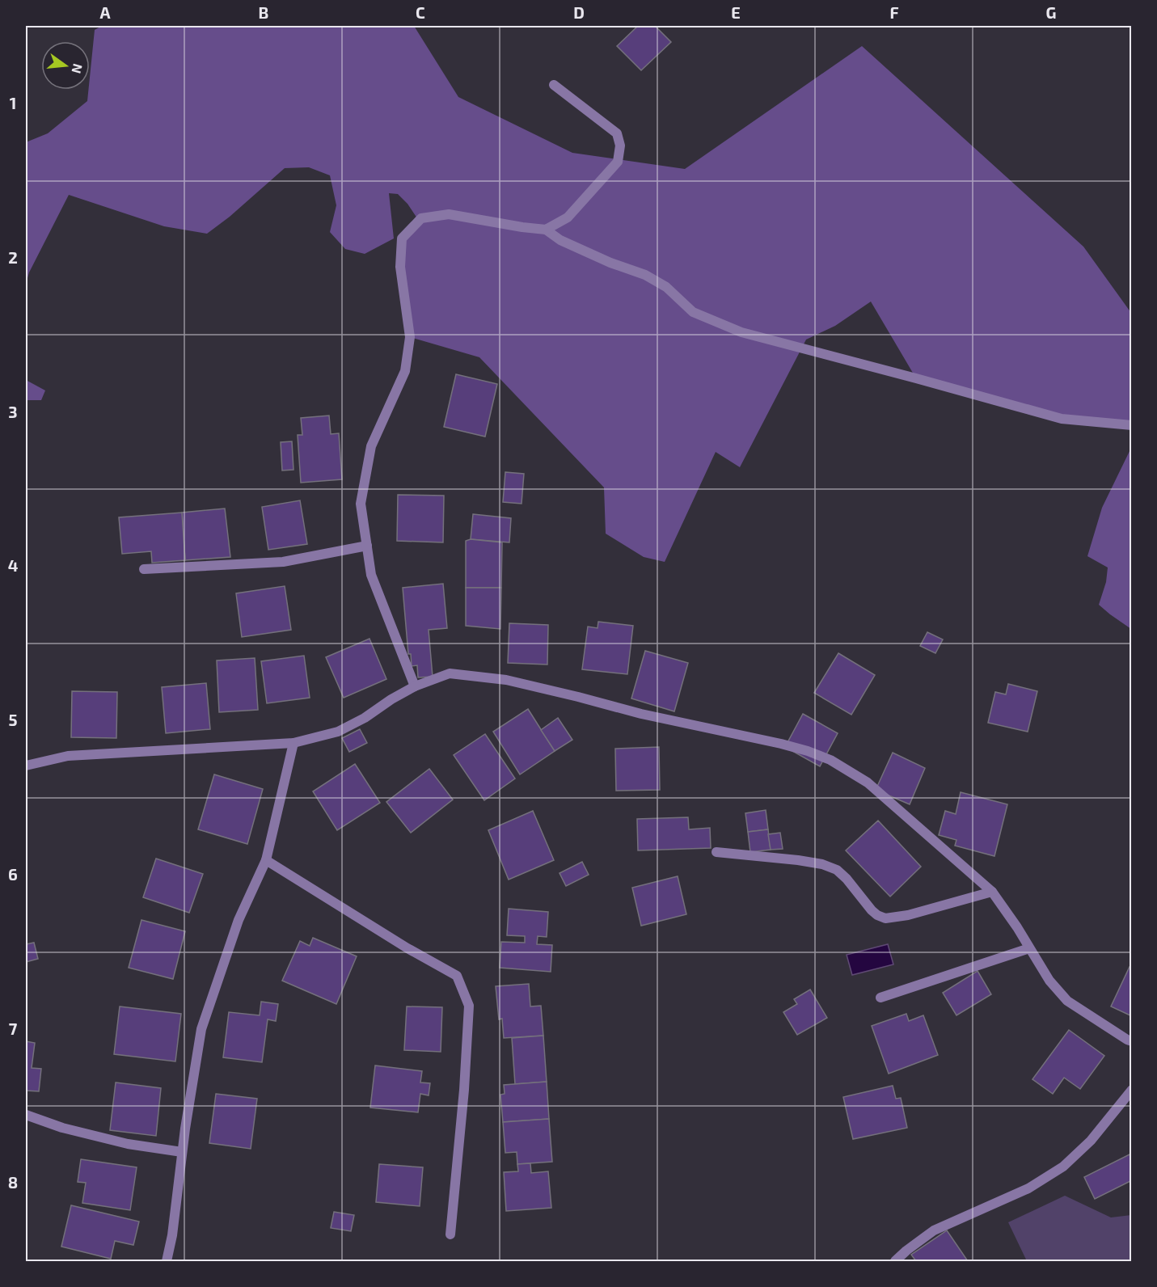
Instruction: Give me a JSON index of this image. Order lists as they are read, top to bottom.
{
  "north": "right",
  "grid": {
    "columns": [
      "A",
      "B",
      "C",
      "D",
      "E",
      "F",
      "G"
    ],
    "rows": [
      "1",
      "2",
      "3",
      "4",
      "5",
      "6",
      "7",
      "8"
    ]
  }
}
